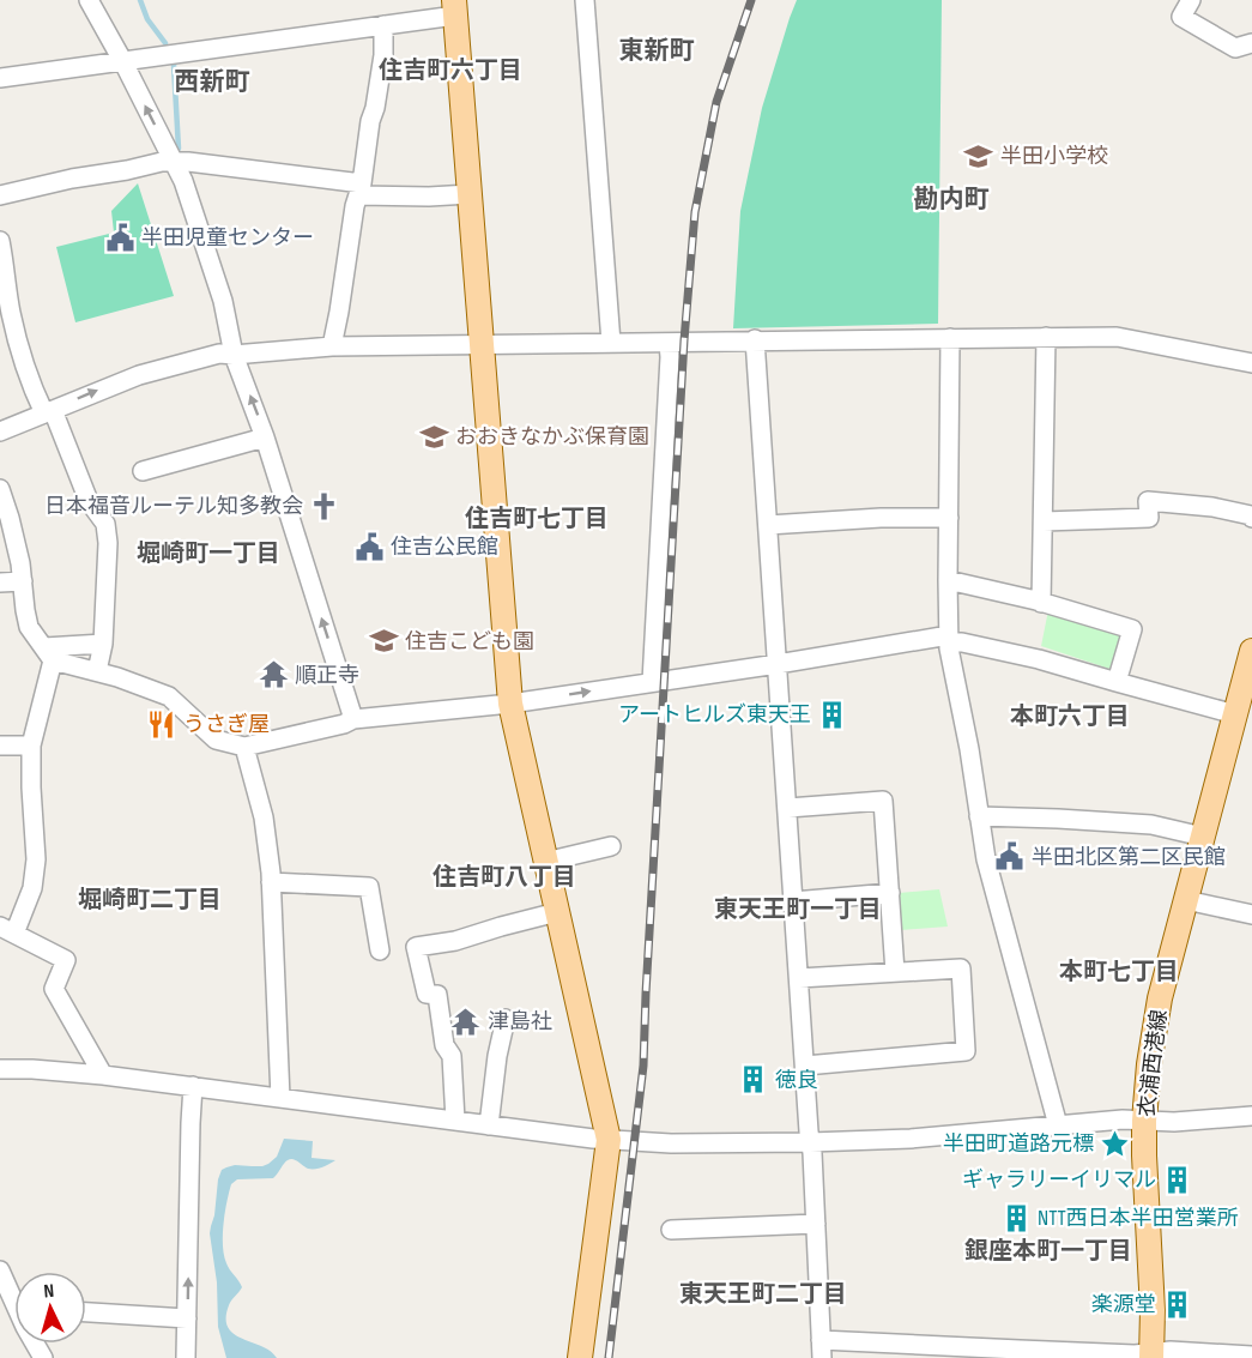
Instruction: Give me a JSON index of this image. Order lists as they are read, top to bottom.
{
  "streets": {
    "main road": ["衣浦西港線"]
  },
  "districts": [
    "東新町",
    "住吉町六丁目",
    "西新町",
    "勘内町",
    "住吉町七丁目",
    "堀崎町一丁目",
    "本町六丁目",
    "住吉町八丁目",
    "堀崎町二丁目",
    "東天王町一丁目",
    "本町七丁目",
    "銀座本町一丁目",
    "東天王町二丁目"
  ],
  "places": {
    "school or university": ["半田小学校", "おおきなかぶ保育園", "住吉こども園"],
    "public building": ["半田児童センター", "住吉公民館", "半田北区第二区民館"],
    "church": ["日本福音ルーテル知多教会"],
    "temple": ["順正寺", "津島社"],
    "building": [
      "アートヒルズ東天王",
      "徳良",
      "ギャラリーイリマル",
      "NTT西日本半田営業所",
      "楽源堂"
    ],
    "restaurant": ["うさぎ屋"],
    "place": ["半田町道路元標"]
  },
  "north": "top"
}
